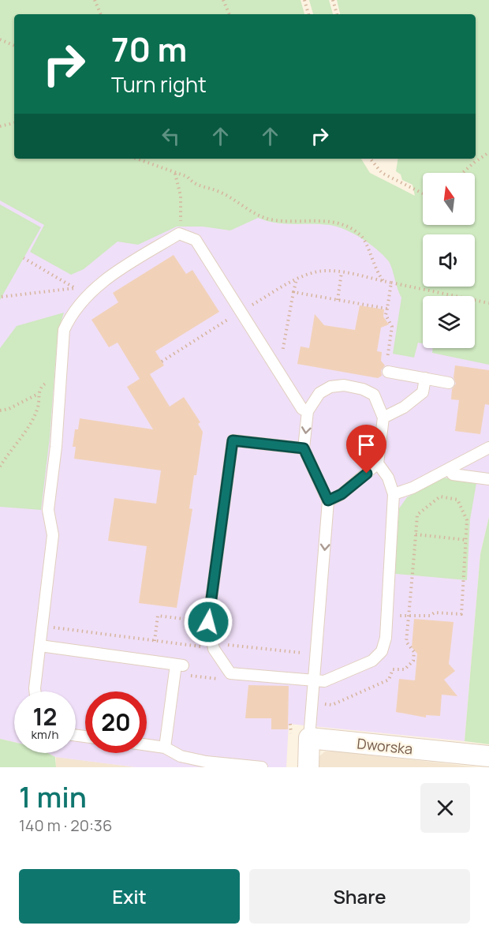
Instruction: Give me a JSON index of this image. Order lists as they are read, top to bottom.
{
  "streets": {
    "street": ["Dworska"]
  },
  "north": "top",
  "page": {
    "turn": ["70 m", "Turn right"],
    "speed": "12 km/h",
    "limit": "20",
    "heading": ["1 min", "140 m · 20:36"],
    "buttons": ["Exit", "Share"]
  }
}
